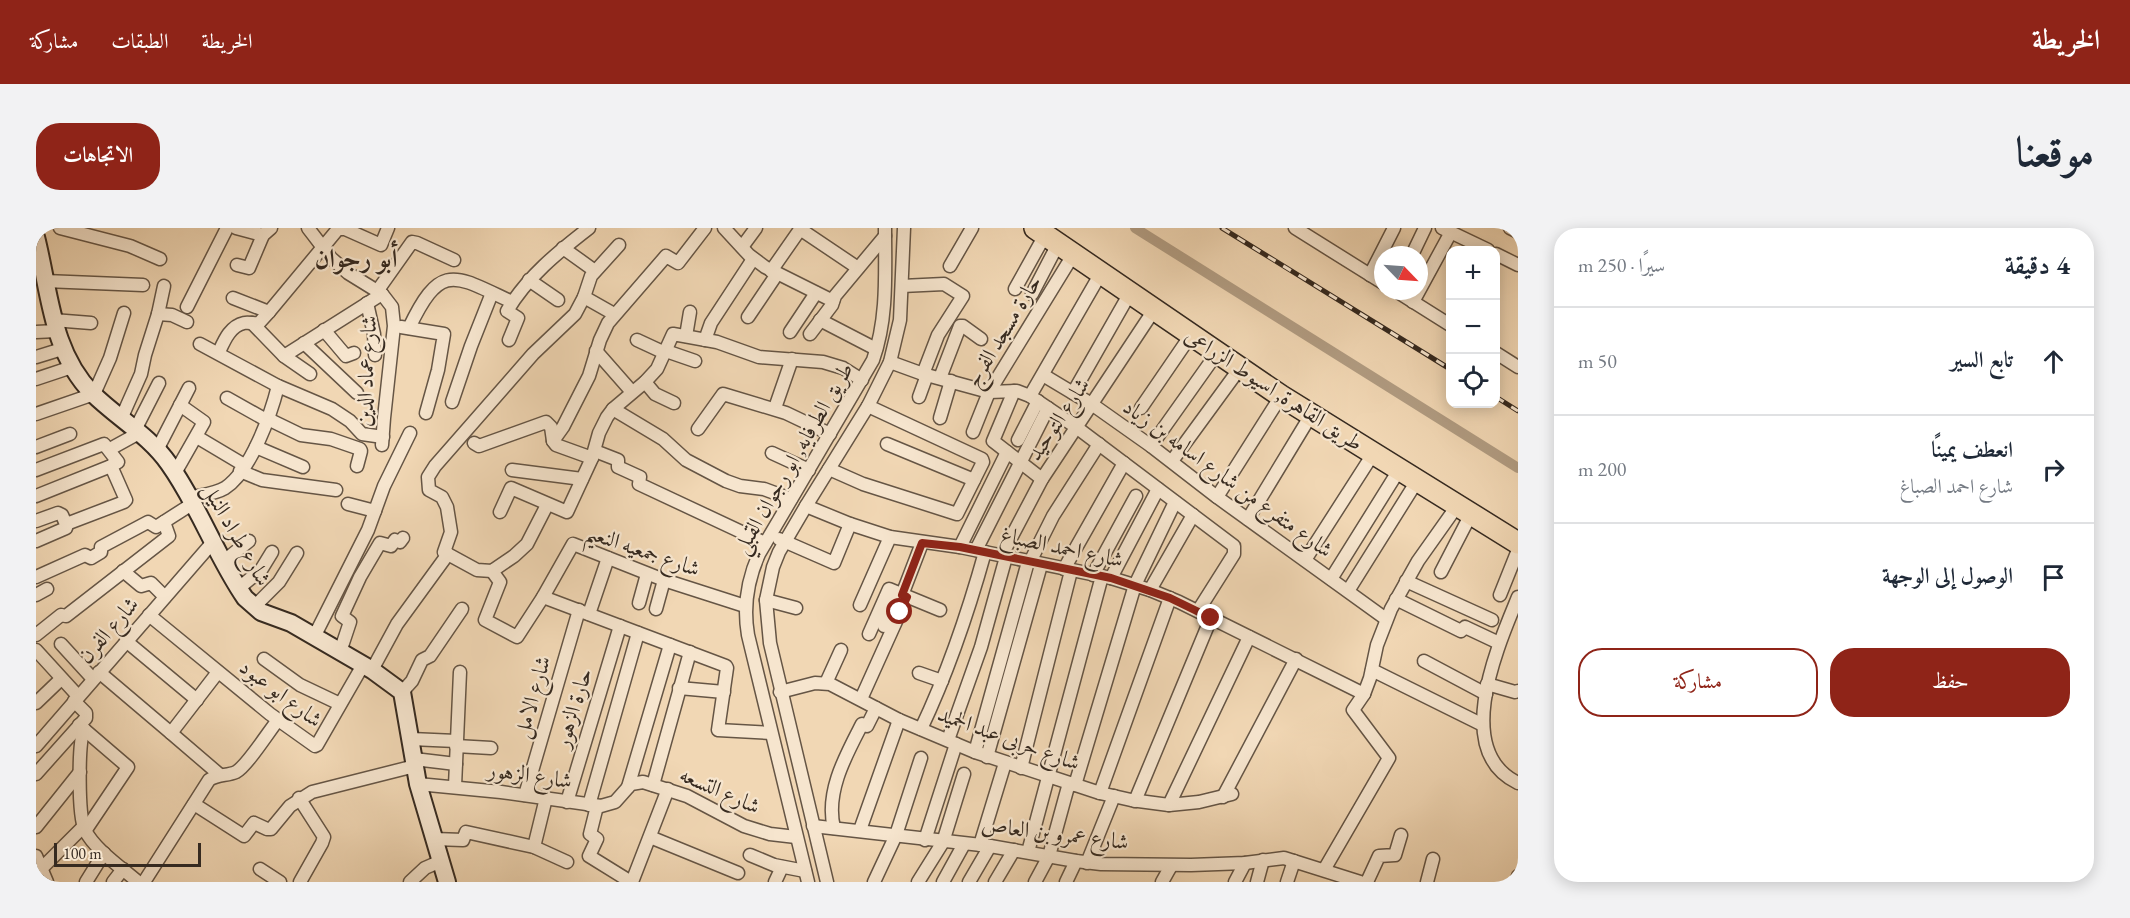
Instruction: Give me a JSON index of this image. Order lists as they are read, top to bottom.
{
  "streets": {
    "highway": ["طريق القاهرة, اسيوط الزراعى"],
    "street": [
      "حارة مسجد الفرج",
      "شارع عماد الدين",
      "شارع التوحيد",
      "طريق الطرفايه, ابو رجوان القبلي",
      "شارع متفرع من شارع اسامه بن زياد",
      "شارع طراد النيل",
      "شارع احمد الصباغ",
      "شارع جمعيه النعيم",
      "شارع الفرن",
      "شارع ابو عبود",
      "شارع الامل",
      "حارة الزهور",
      "شارع حربى عبد الحميد",
      "شارع الزهور",
      "شارع التسعه",
      "شارع عمرو بن العاص"
    ]
  },
  "crossings": [
    ["حارة مسجد الفرج", "طريق القاهرة, اسيوط الزراعى"],
    ["طريق القاهرة, اسيوط الزراعى", "شارع التوحيد"],
    ["شارع التوحيد", "شارع متفرع من شارع اسامه بن زياد"],
    ["شارع التوحيد", "شارع احمد الصباغ"],
    ["شارع التوحيد", "شارع حربى عبد الحميد"],
    ["شارع التوحيد", "شارع عمرو بن العاص"],
    ["طريق الطرفايه, ابو رجوان القبلي", "شارع احمد الصباغ"],
    ["طريق الطرفايه, ابو رجوان القبلي", "شارع جمعيه النعيم"],
    ["طريق الطرفايه, ابو رجوان القبلي", "شارع التسعه"],
    ["طريق الطرفايه, ابو رجوان القبلي", "شارع عمرو بن العاص"],
    ["شارع طراد النيل", "شارع الفرن"],
    ["شارع طراد النيل", "شارع ابو عبود"],
    ["شارع احمد الصباغ", "شارع حربى عبد الحميد"],
    ["شارع جمعيه النعيم", "شارع الامل"],
    ["شارع الفرن", "شارع ابو عبود"],
    ["شارع الامل", "شارع الزهور"],
    ["حارة الزهور", "شارع الزهور"],
    ["شارع الزهور", "شارع التسعه"]
  ],
  "districts": ["أبو رجوان"],
  "scale_bar": "100 m",
  "north": "bottom right",
  "page": {
    "header": "الخريطة",
    "nav": ["الخريطة", "الطبقات", "مشاركة"],
    "title": "موقعنا",
    "buttons": [
      "الاتجاهات",
      ["حفظ", "مشاركة"]
    ],
    "heading": ["4 دقيقة", "سيرًا · 250 m"],
    "map_buttons": ["+", "−"],
    "list": [
      ["تابع السير", "50 m"],
      ["انعطف يمينًا", "شارع احمد الصباغ", "200 m"],
      "الوصول إلى الوجهة"
    ],
    "scale": "100 m"
  }
}
